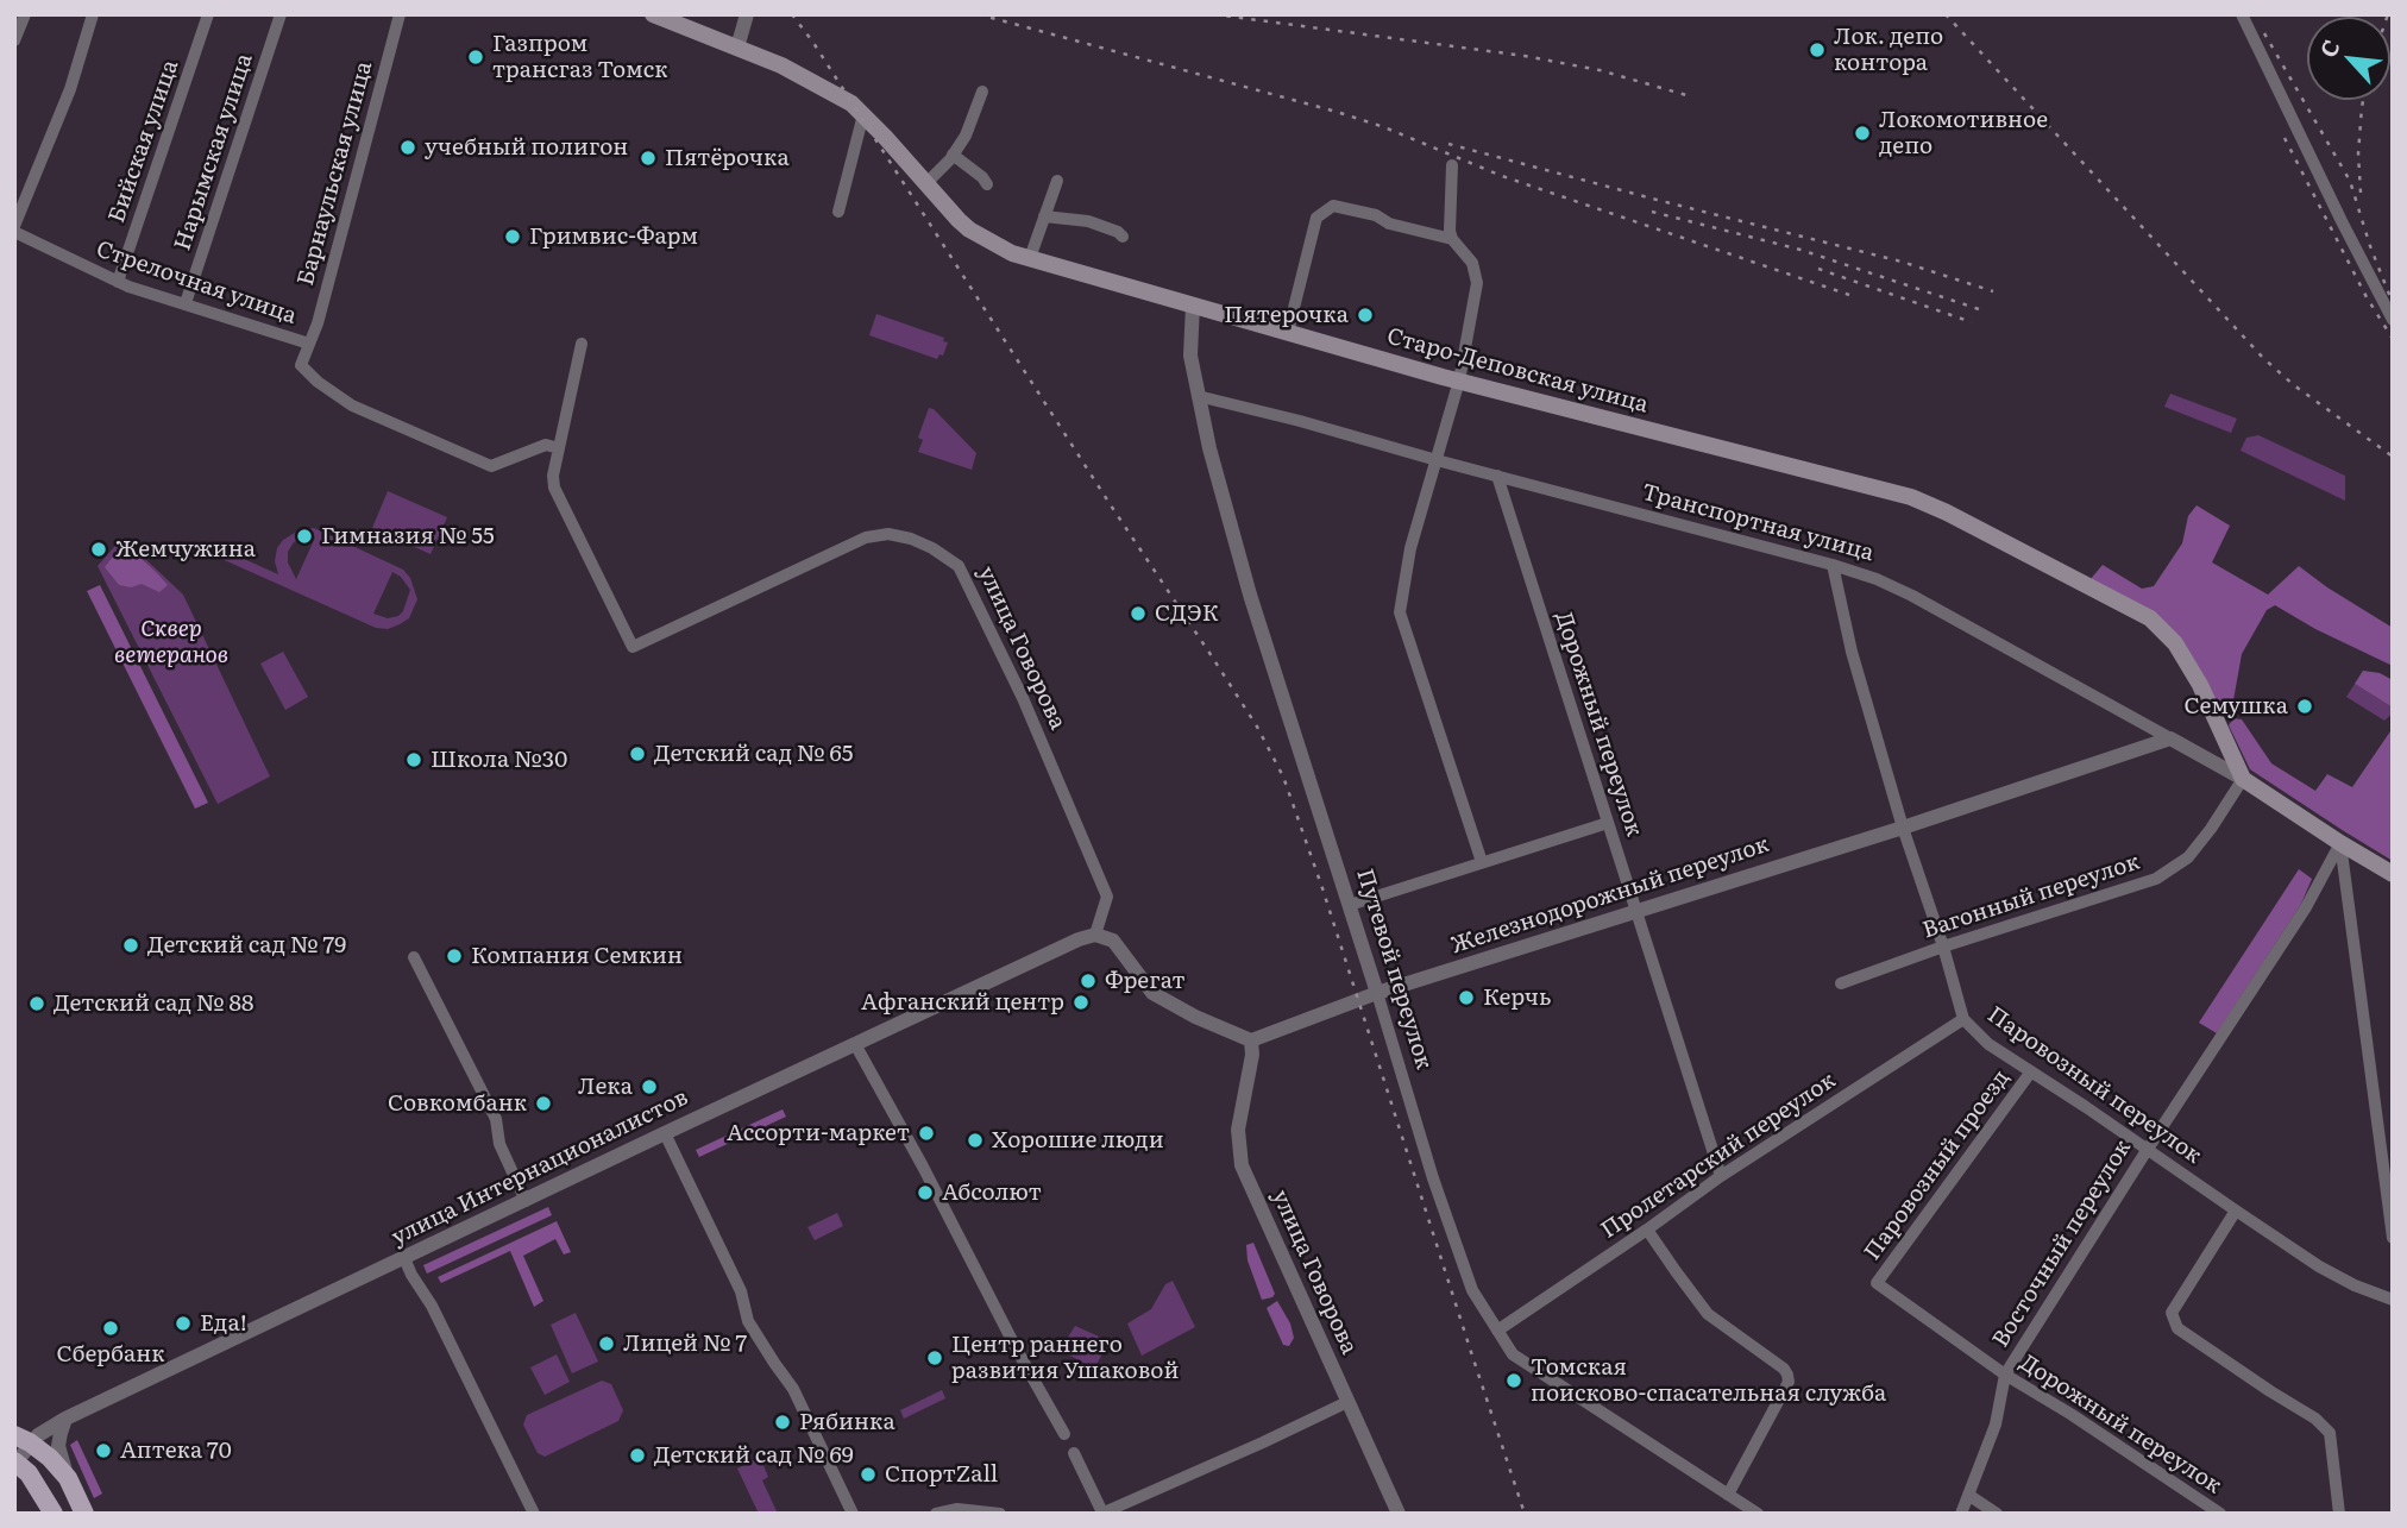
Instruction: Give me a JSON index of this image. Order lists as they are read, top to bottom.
{
  "streets": {
    "main road": ["Старо-Деповская улица", "Транспортная улица"],
    "street": [
      "Бийская улица",
      "Нарымская улица",
      "Барнаульская улица",
      "Стрелочная улица",
      "улица Говорова",
      "Дорожный переулок",
      "Железнодорожный переулок",
      "Вагонный переулок",
      "Путевой переулок",
      "Паровозный переулок",
      "Пролетарский переулок",
      "Паровозный проезд",
      "улица Интернационалистов",
      "Восточный переулок"
    ]
  },
  "crossings": [
    ["Бийская улица", "Стрелочная улица"],
    ["Нарымская улица", "Стрелочная улица"],
    ["Барнаульская улица", "Стрелочная улица"],
    ["Стрелочная улица", "улица Говорова"],
    ["Старо-Деповская улица", "Транспортная улица"],
    ["Старо-Деповская улица", "Вагонный переулок"],
    ["Старо-Деповская улица", "Путевой переулок"],
    ["Транспортная улица", "Дорожный переулок"],
    ["Транспортная улица", "Железнодорожный переулок"],
    ["Транспортная улица", "Вагонный переулок"],
    ["Транспортная улица", "Путевой переулок"],
    ["Транспортная улица", "Паровозный переулок"],
    ["Транспортная улица", "Восточный переулок"],
    ["улица Говорова", "Железнодорожный переулок"],
    ["улица Говорова", "улица Интернационалистов"],
    ["Дорожный переулок", "Железнодорожный переулок"],
    ["Дорожный переулок", "Пролетарский переулок"],
    ["Дорожный переулок", "Паровозный проезд"],
    ["Дорожный переулок", "Восточный переулок"],
    ["Железнодорожный переулок", "Путевой переулок"],
    ["Железнодорожный переулок", "Паровозный переулок"],
    ["Вагонный переулок", "Паровозный переулок"],
    ["Путевой переулок", "Пролетарский переулок"],
    ["Паровозный переулок", "Пролетарский переулок"],
    ["Паровозный переулок", "Паровозный проезд"],
    ["Паровозный переулок", "Восточный переулок"]
  ],
  "parks": ["Сквер ветеранов"],
  "places": [
    "Лок. депо контора",
    "Газпром трансгаз Томск",
    "Локомотивное депо",
    "учебный полигон",
    "Пятёрочка",
    "Гримвис-Фарм",
    "Пятерочка",
    "Гимназия № 55",
    "Жемчужина",
    "СДЭК",
    "Семушка",
    "Детский сад № 65",
    "Школа №30",
    "Детский сад № 79",
    "Компания Семкин",
    "Фрегат",
    "Керчь",
    "Афганский центр",
    "Детский сад № 88",
    "Лека",
    "Совкомбанк",
    "Ассорти-маркет",
    "Хорошие люди",
    "Абсолют",
    "Еда!",
    "Сбербанк",
    "Лицей № 7",
    "Центр раннего развития Ушаковой",
    "Томская поисково-спасательная служба",
    "Рябинка",
    "Аптека 70",
    "Детский сад № 69",
    "СпортZall"
  ],
  "north": "top left"
}
